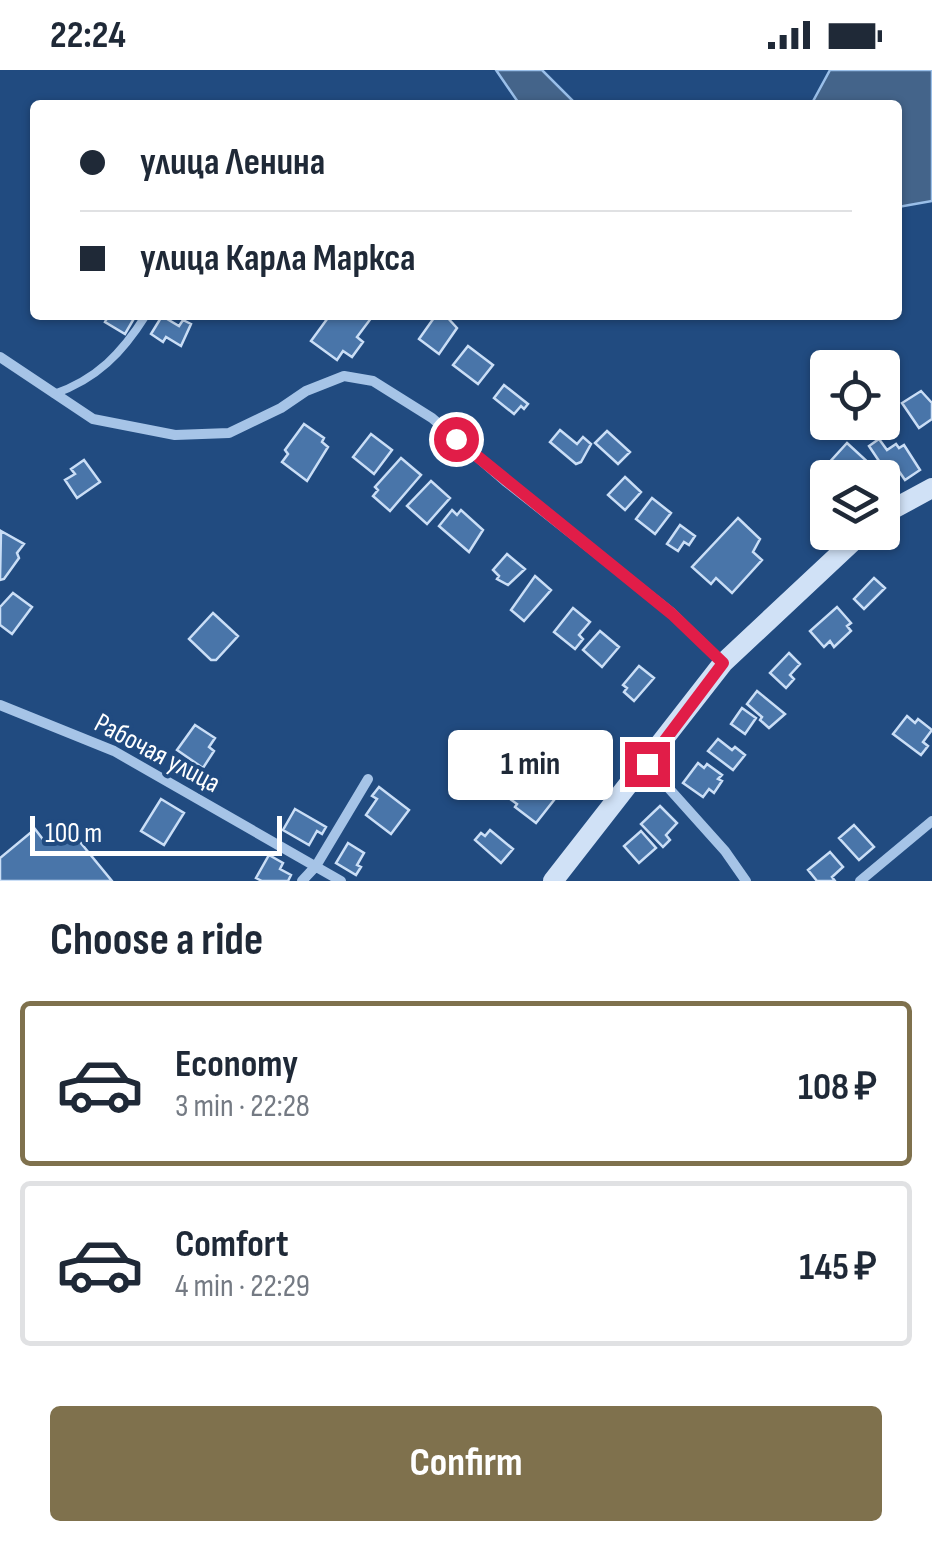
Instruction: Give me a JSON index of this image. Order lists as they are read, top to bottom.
{
  "streets": {
    "street": ["Рабочая улица"]
  },
  "scale_bar": "100 m",
  "page": {
    "status": "22:24",
    "banner": ["улица Ленина", "улица Карла Маркса"],
    "bubble": "1 min",
    "scale": "100 m",
    "heading": "Choose a ride",
    "list": [
      {
        "name": "Economy",
        "note": "3 min · 22:28",
        "value": "108 ₽"
      },
      {
        "name": "Comfort",
        "note": "4 min · 22:29",
        "value": "145 ₽"
      }
    ],
    "buttons": "Confirm"
  }
}
